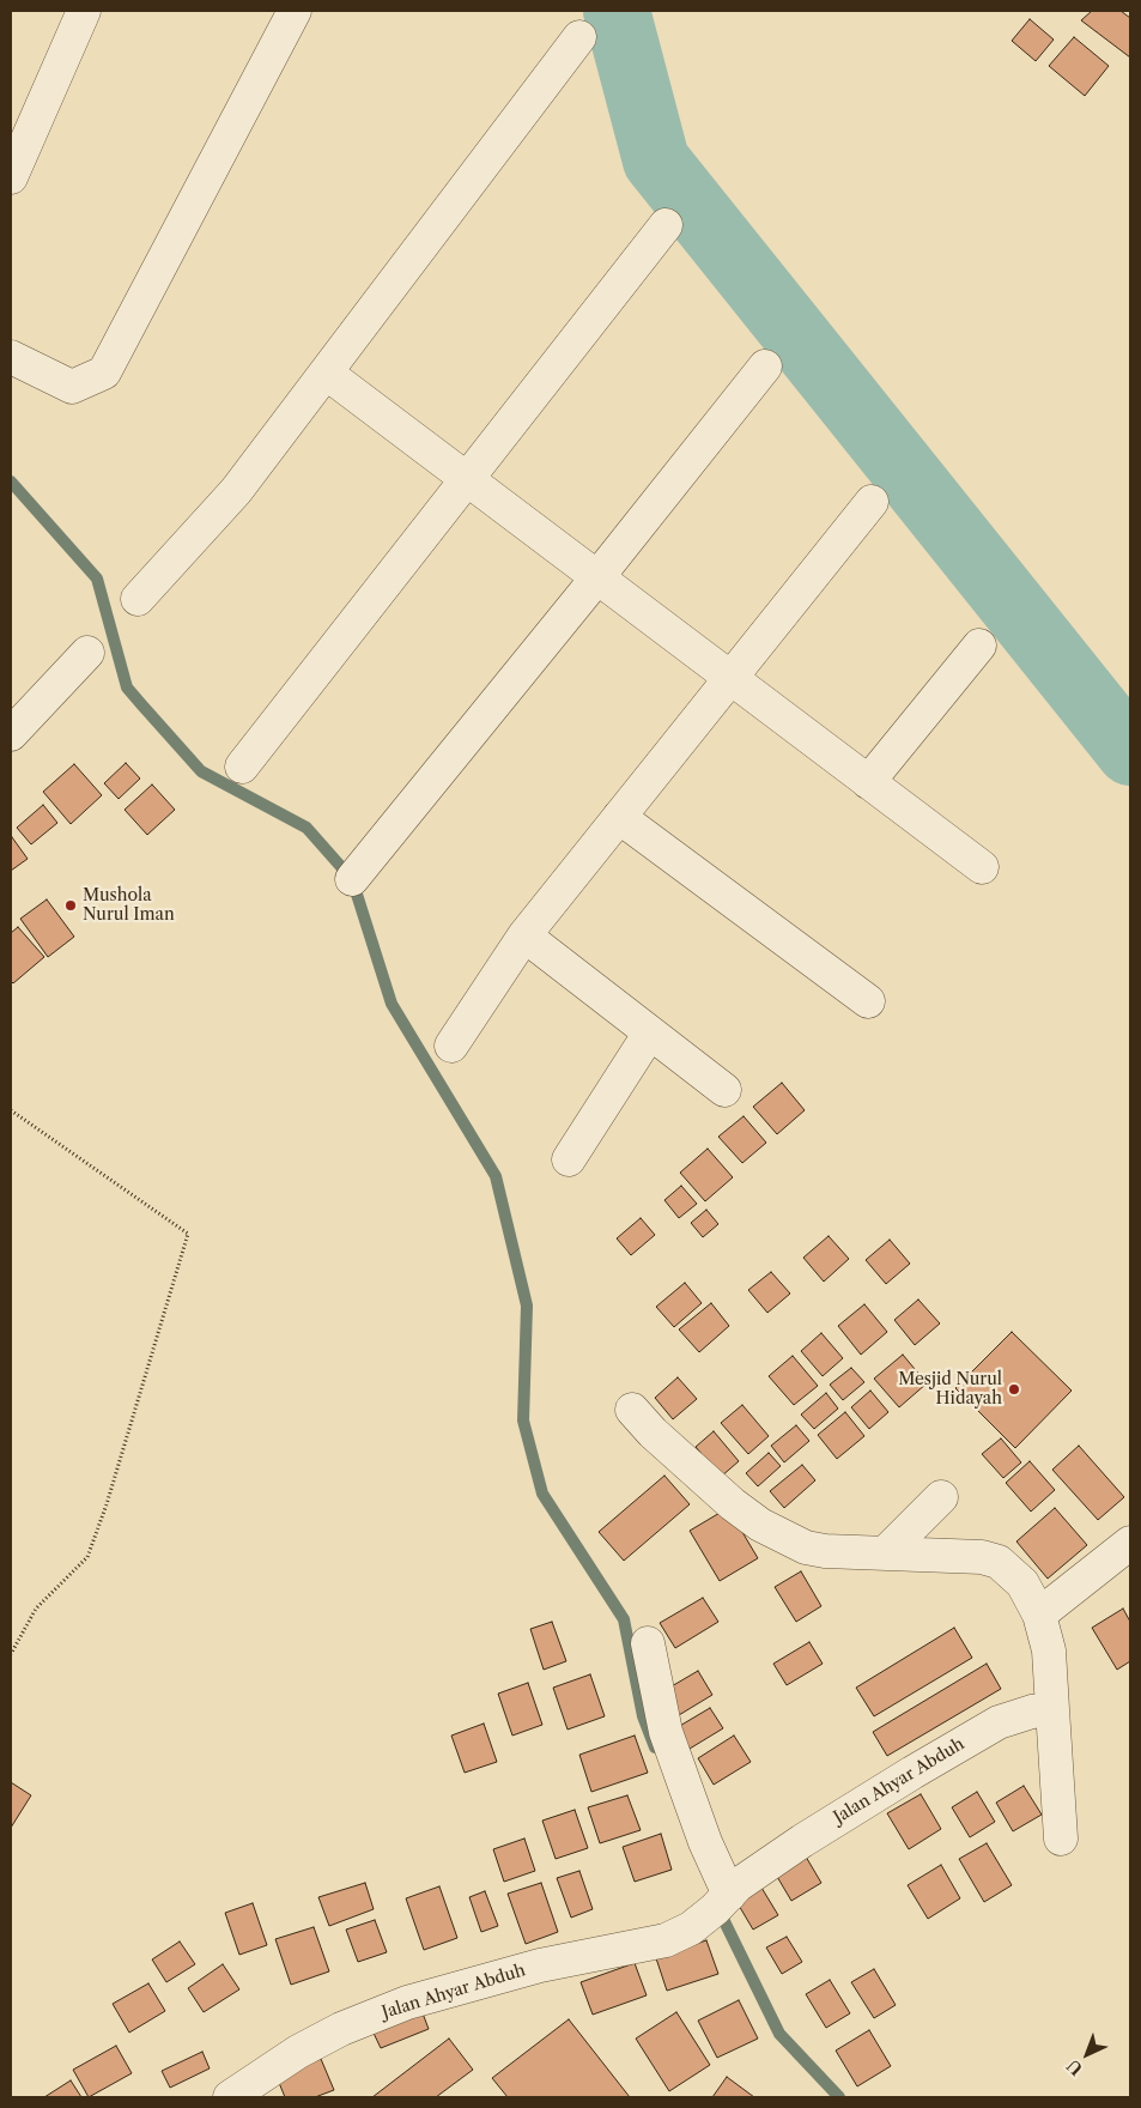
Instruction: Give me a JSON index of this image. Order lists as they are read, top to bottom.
{
  "streets": {
    "street": ["Jalan Ahyar Abduh"]
  },
  "places": ["Mushola Nurul Iman", "Mesjid Nurul Hidayah"],
  "north": "bottom left"
}
